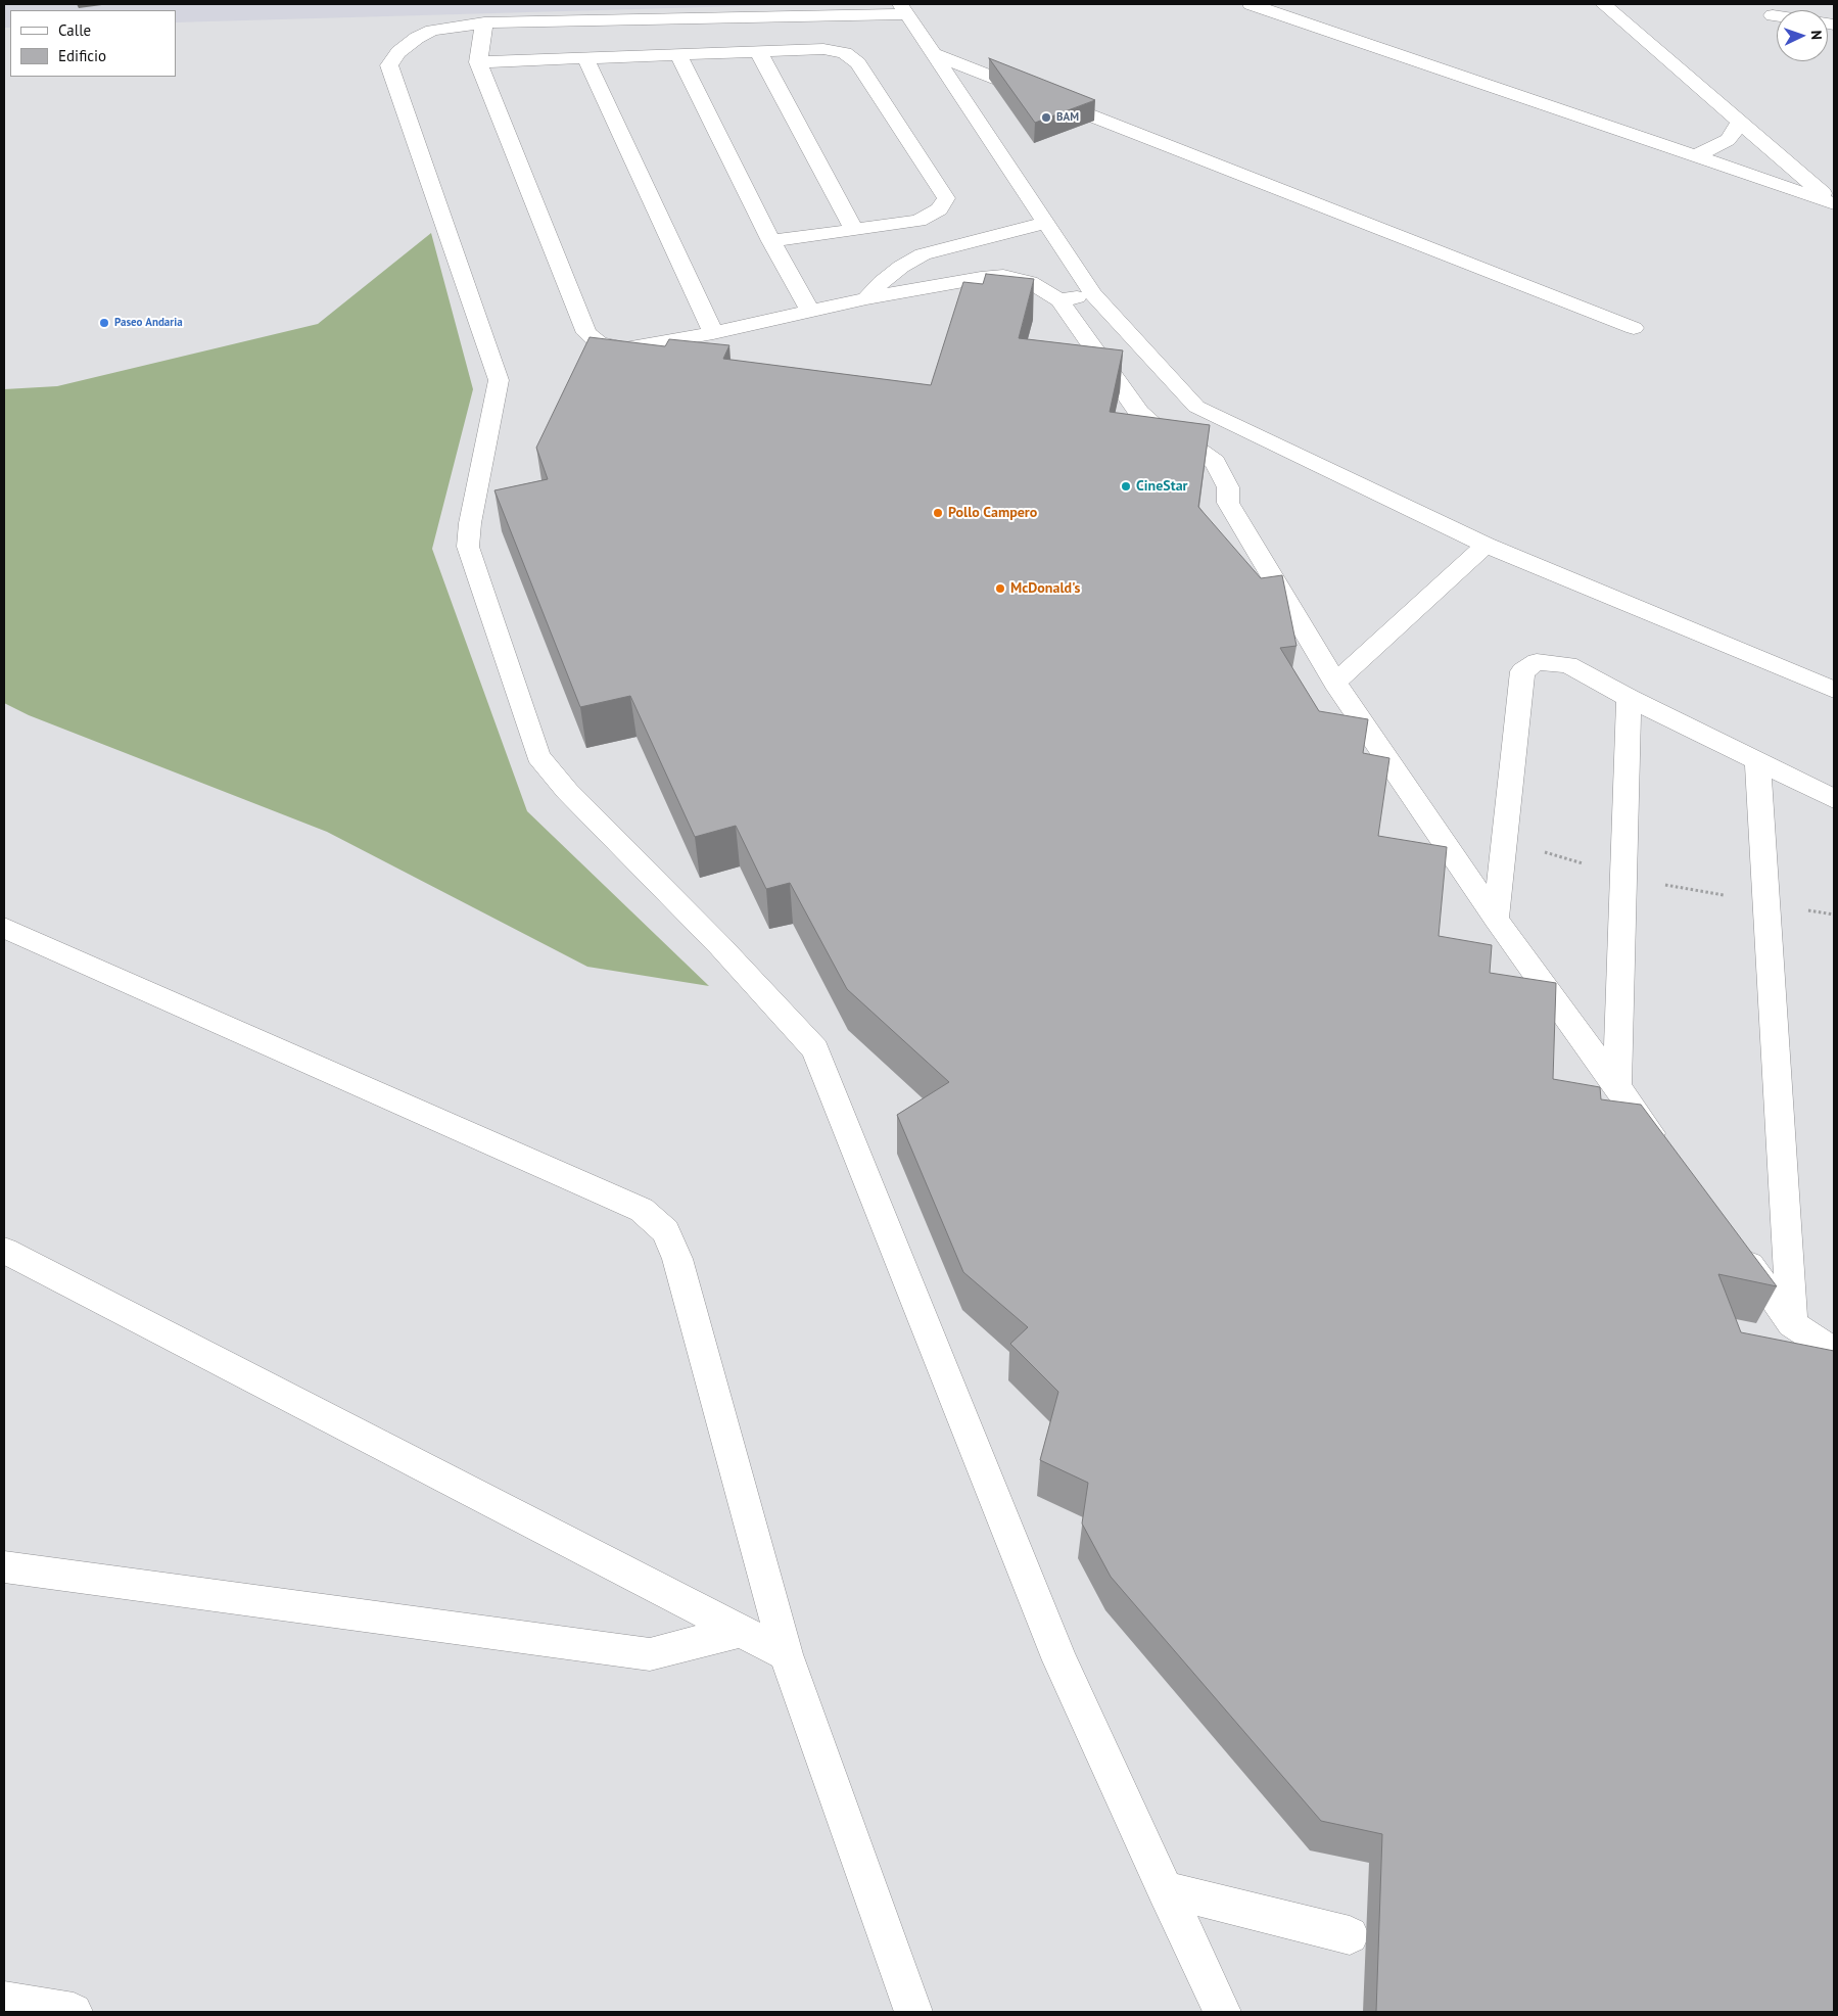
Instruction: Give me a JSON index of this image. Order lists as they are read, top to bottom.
{
  "places": [
    "BAM",
    "Paseo Andaria",
    "CineStar",
    "Pollo Campero",
    "McDonald's"
  ],
  "legend": ["Calle", "Edificio"],
  "north": "right"
}
